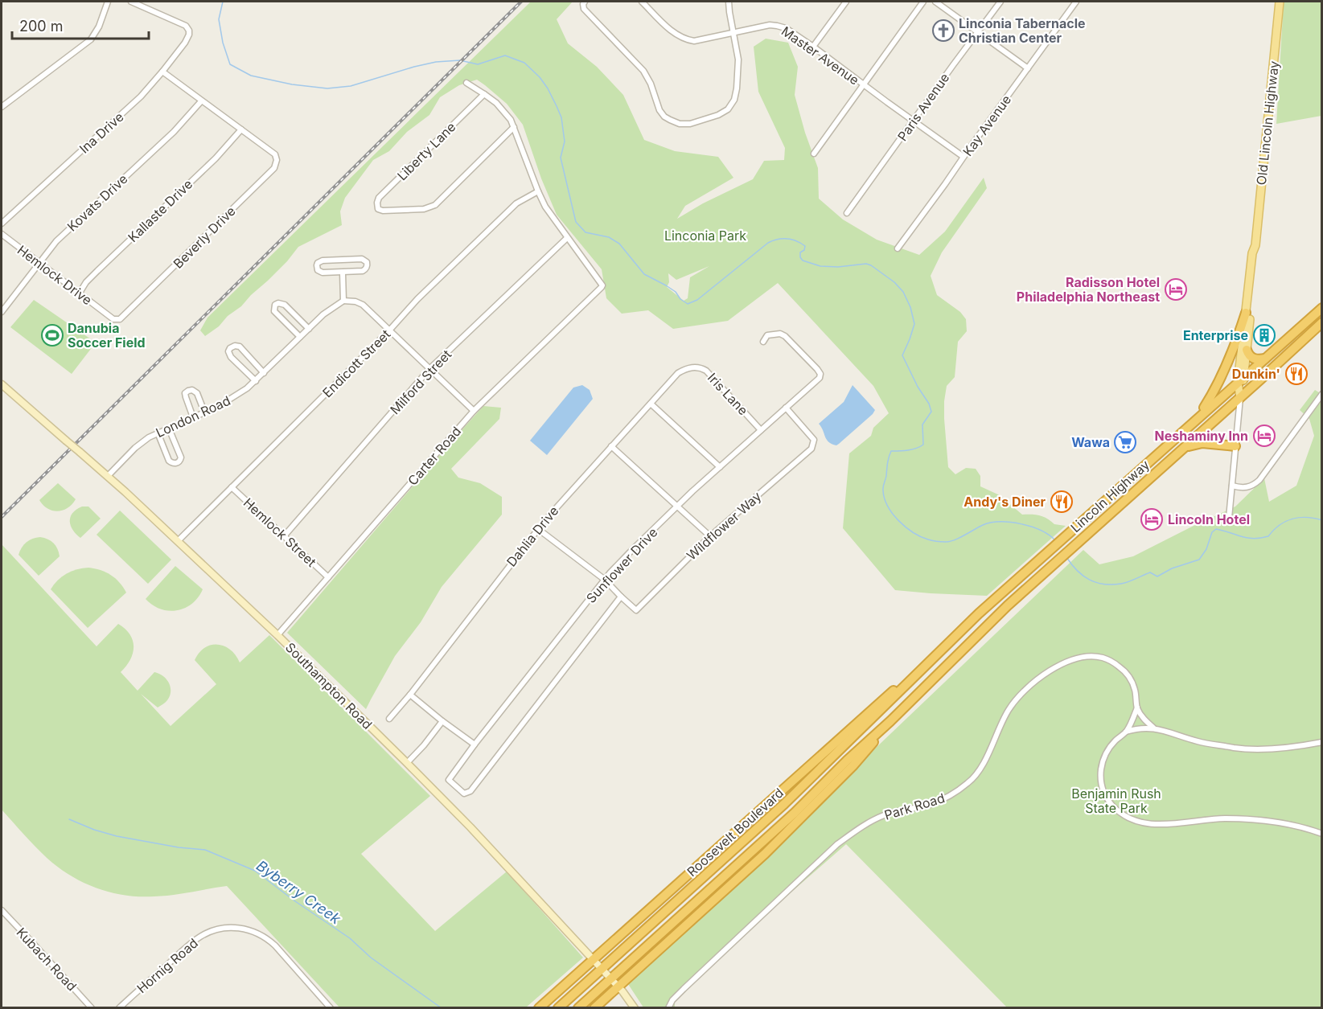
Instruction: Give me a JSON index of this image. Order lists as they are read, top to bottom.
{
  "streets": {
    "highway": ["Lincoln Highway", "Roosevelt Boulevard"],
    "main road": ["Old Lincoln Highway"],
    "street": [
      "Master Avenue",
      "Paris Avenue",
      "Kay Avenue",
      "Ina Drive",
      "Liberty Lane",
      "Kovats Drive",
      "Kallaste Drive",
      "Beverly Drive",
      "Hemlock Drive",
      "Endicott Street",
      "Milford Street",
      "Iris Lane",
      "London Road",
      "Carter Road",
      "Wildflower Way",
      "Hemlock Street",
      "Dahlia Drive",
      "Sunflower Drive",
      "Southampton Road",
      "Park Road",
      "Kubach Road",
      "Hornig Road"
    ]
  },
  "crossings": [
    ["Master Avenue", "Paris Avenue"],
    ["Master Avenue", "Kay Avenue"],
    ["Old Lincoln Highway", "Lincoln Highway"],
    ["Kovats Drive", "Hemlock Drive"],
    ["Kallaste Drive", "Beverly Drive"],
    ["Kallaste Drive", "Hemlock Drive"],
    ["Beverly Drive", "Hemlock Drive"],
    ["Endicott Street", "Hemlock Street"],
    ["Endicott Street", "Southampton Road"],
    ["Milford Street", "Carter Road"],
    ["Milford Street", "Hemlock Street"],
    ["Iris Lane", "Dahlia Drive"],
    ["Iris Lane", "Sunflower Drive"],
    ["London Road", "Southampton Road"],
    ["Carter Road", "Hemlock Street"],
    ["Carter Road", "Southampton Road"],
    ["Lincoln Highway", "Roosevelt Boulevard"],
    ["Wildflower Way", "Sunflower Drive"],
    ["Southampton Road", "Roosevelt Boulevard"]
  ],
  "water": ["Byberry Creek"],
  "parks": ["Linconia Park", "Benjamin Rush State Park"],
  "places": {
    "church": ["Linconia Tabernacle Christian Center"],
    "hotel": ["Radisson Hotel Philadelphia Northeast", "Neshaminy Inn", "Lincoln Hotel"],
    "sports": ["Danubia Soccer Field"],
    "building": ["Enterprise"],
    "restaurant": ["Dunkin'", "Andy's Diner"],
    "supermarket": ["Wawa"]
  },
  "scale_bar": "200 m"
}
